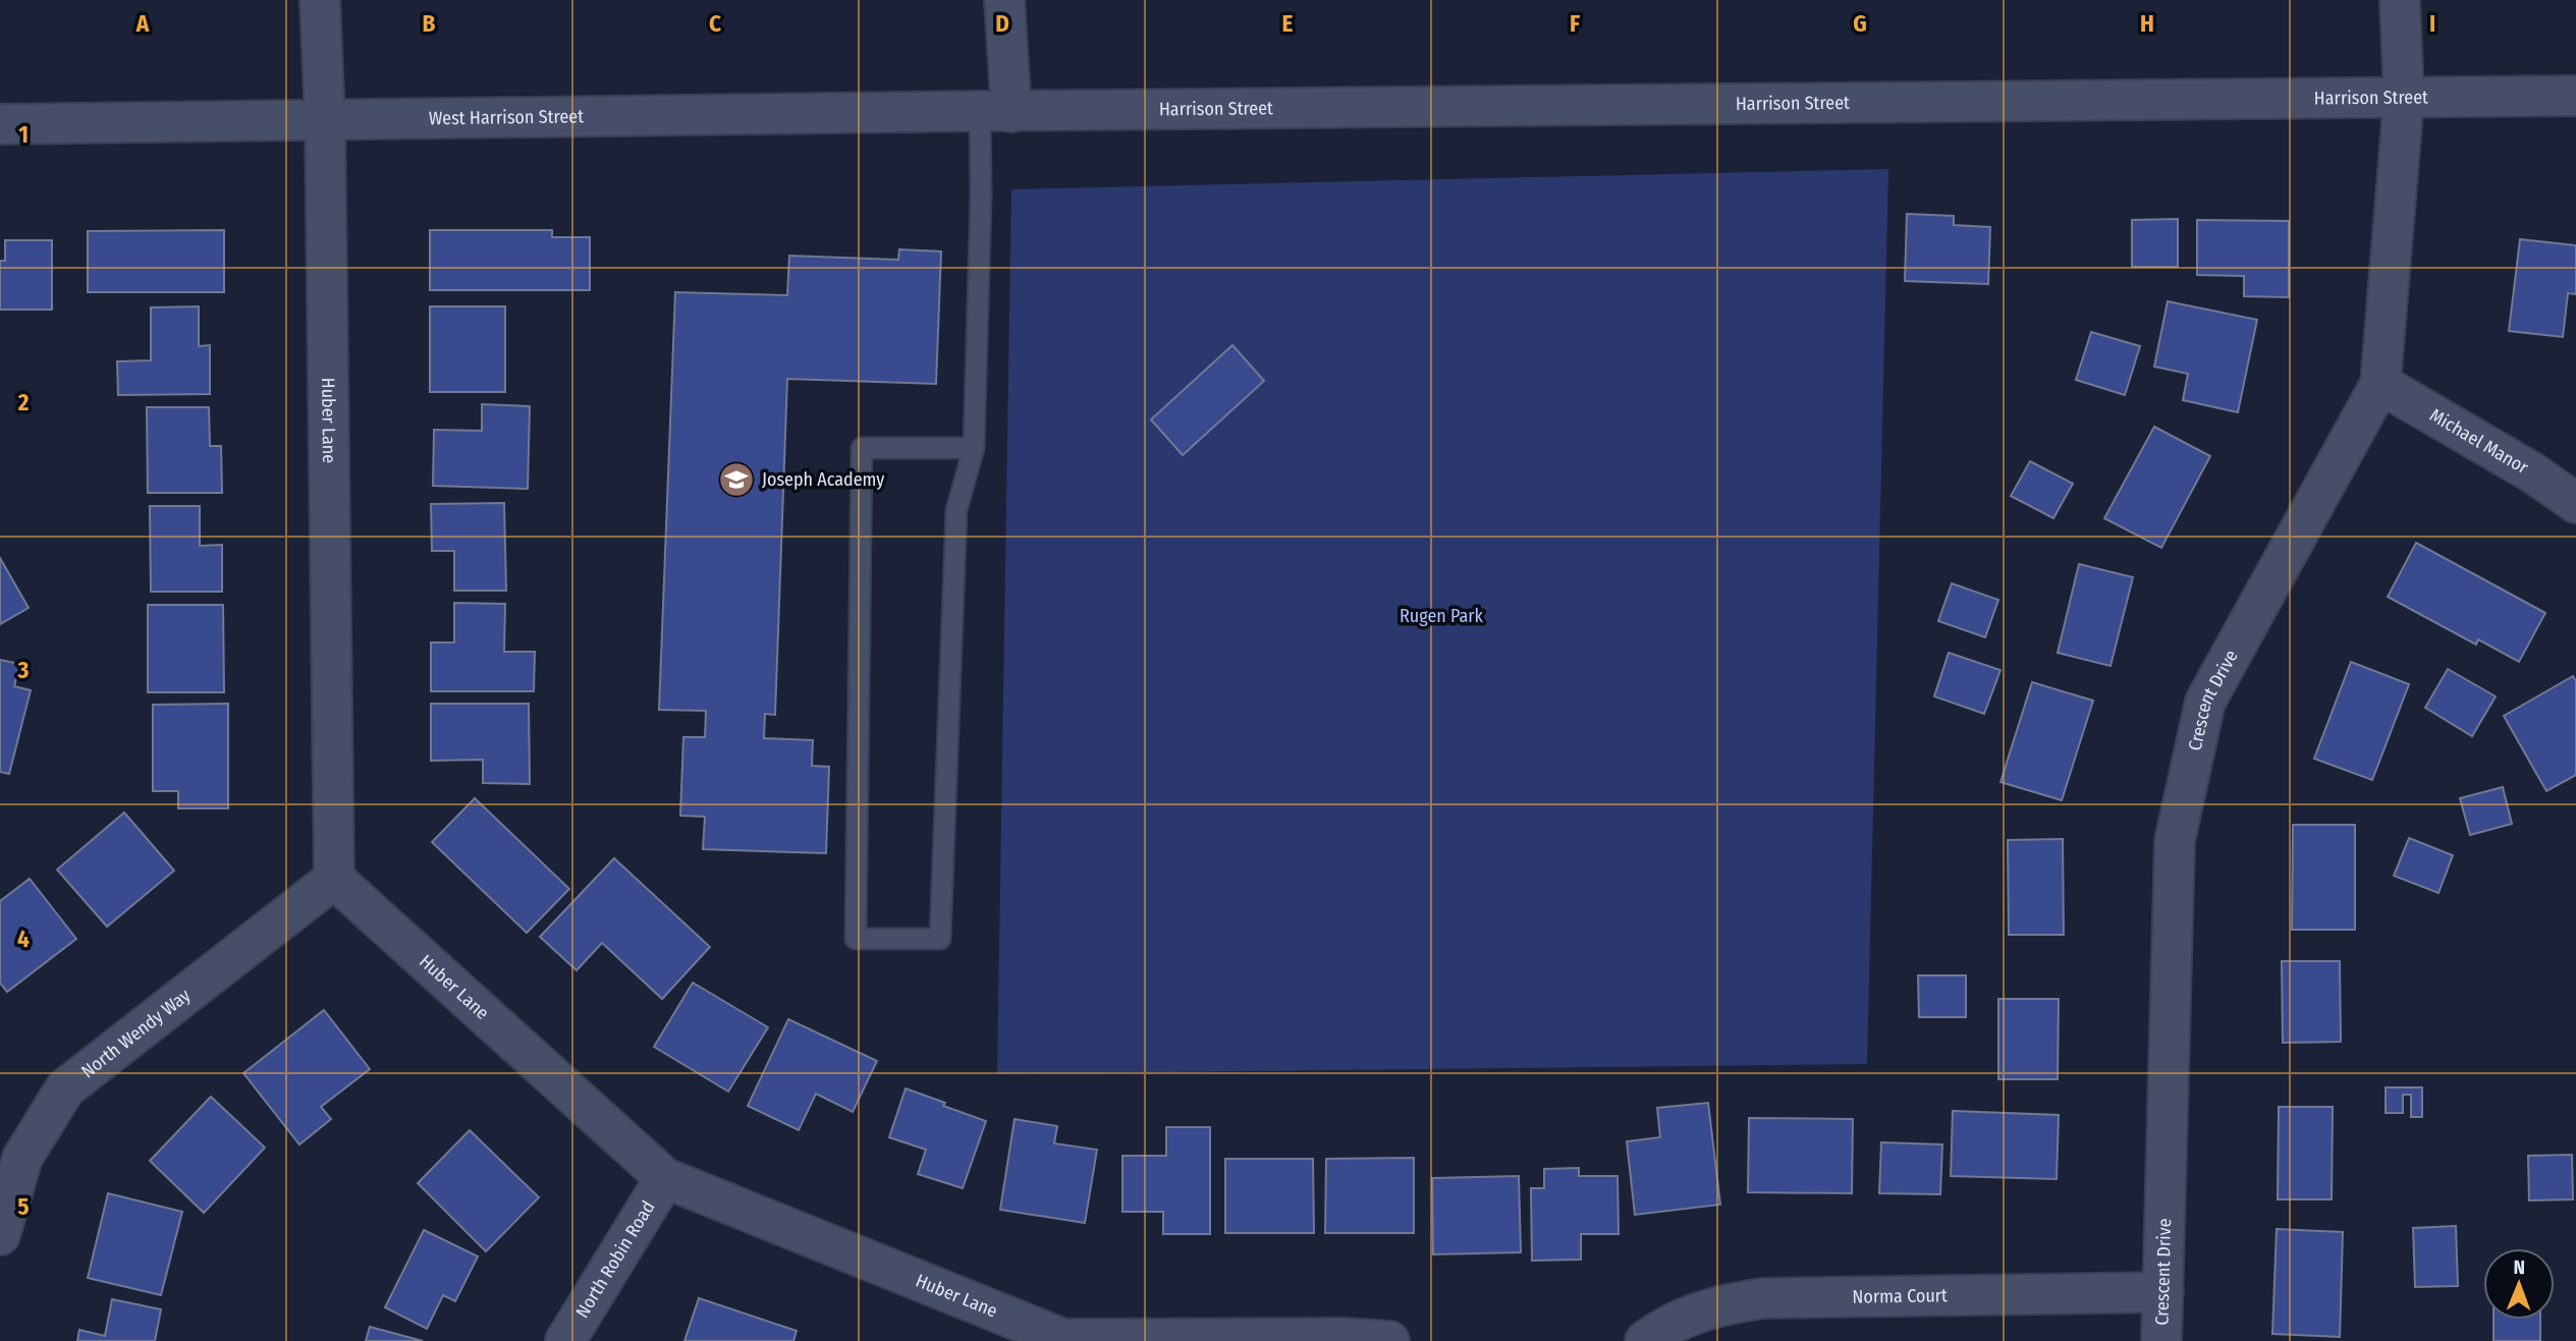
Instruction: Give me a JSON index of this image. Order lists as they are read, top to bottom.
{
  "streets": {
    "street": [
      "Harrison Street",
      "West Harrison Street",
      "Huber Lane",
      "Michael Manor",
      "Crescent Drive",
      "North Wendy Way",
      "North Robin Road",
      "Norma Court"
    ]
  },
  "crossings": [
    ["Harrison Street", "West Harrison Street"],
    ["Harrison Street", "Crescent Drive"],
    ["West Harrison Street", "Huber Lane"],
    ["Huber Lane", "North Wendy Way"],
    ["Huber Lane", "North Robin Road"],
    ["Michael Manor", "Crescent Drive"],
    ["Crescent Drive", "Norma Court"]
  ],
  "parks": ["Rugen Park"],
  "places": {
    "school or university": ["Joseph Academy"]
  },
  "north": "top",
  "grid": {
    "columns": [
      "A",
      "B",
      "C",
      "D",
      "E",
      "F",
      "G",
      "H",
      "I"
    ],
    "rows": [
      "1",
      "2",
      "3",
      "4",
      "5"
    ]
  }
}
